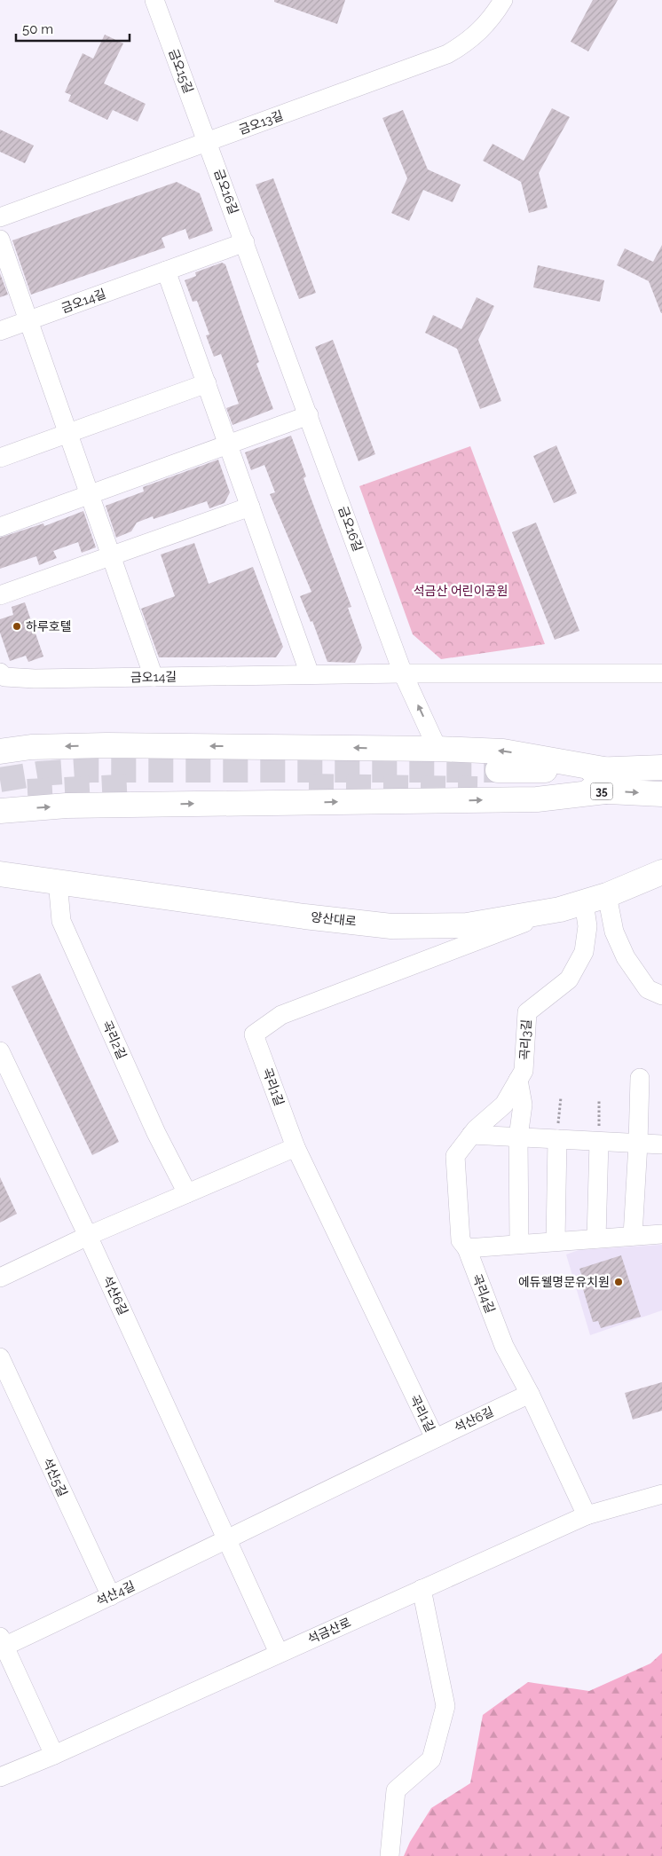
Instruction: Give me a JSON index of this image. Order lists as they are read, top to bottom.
{
  "streets": {
    "main road": ["35", "양산대로"],
    "street": [
      "금오15길",
      "금오13길",
      "금오16길",
      "금오14길",
      "곡리2길",
      "곡리3길",
      "곡리1길",
      "곡리4길",
      "석산6길",
      "석산5길",
      "석산4길",
      "석금산로"
    ]
  },
  "crossings": [
    ["금오15길", "금오13길"],
    ["금오15길", "금오16길"],
    ["금오13길", "금오16길"],
    ["금오16길", "금오14길"],
    ["양산대로", "곡리2길"],
    ["양산대로", "곡리3길"],
    ["양산대로", "곡리1길"],
    ["곡리3길", "곡리4길"],
    ["곡리1길", "석산6길"],
    ["곡리4길", "석산6길"],
    ["곡리4길", "석금산로"],
    ["석산6길", "석산4길"],
    ["석산6길", "석금산로"],
    ["석산5길", "석산4길"],
    ["석산4길", "석금산로"]
  ],
  "parks": ["석금산 어린이공원"],
  "places": ["하루호텔", "에듀웰명문유치원"],
  "scale_bar": "50 m"
}
